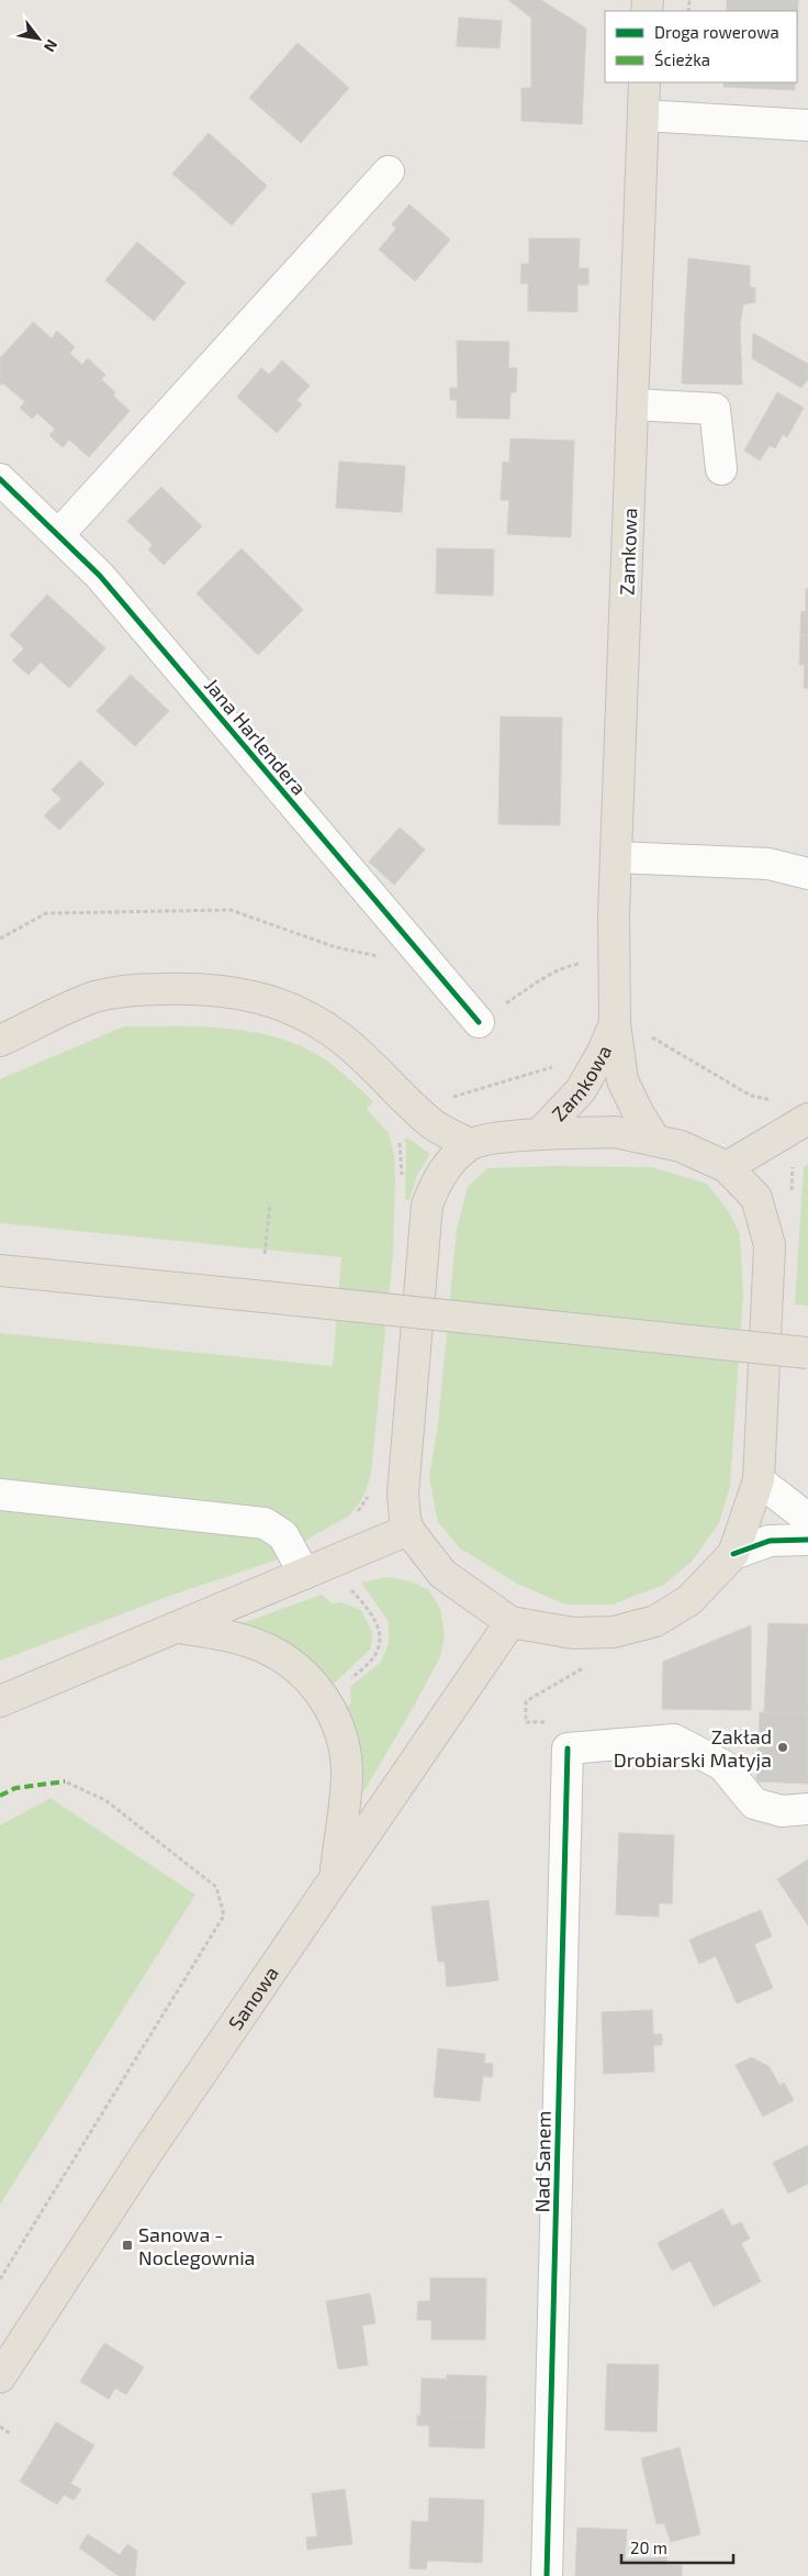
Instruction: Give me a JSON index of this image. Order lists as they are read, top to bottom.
{
  "streets": {
    "main road": ["Zamkowa", "Sanowa"],
    "street": ["Jana Harlendera", "Nad Sanem"]
  },
  "places": {
    "other": ["Zakład Drobiarski Matyja"],
    "transit": ["Sanowa - Noclegownia"]
  },
  "legend": ["Droga rowerowa", "Ścieżka"],
  "scale_bar": "20 m",
  "north": "bottom right"
}
